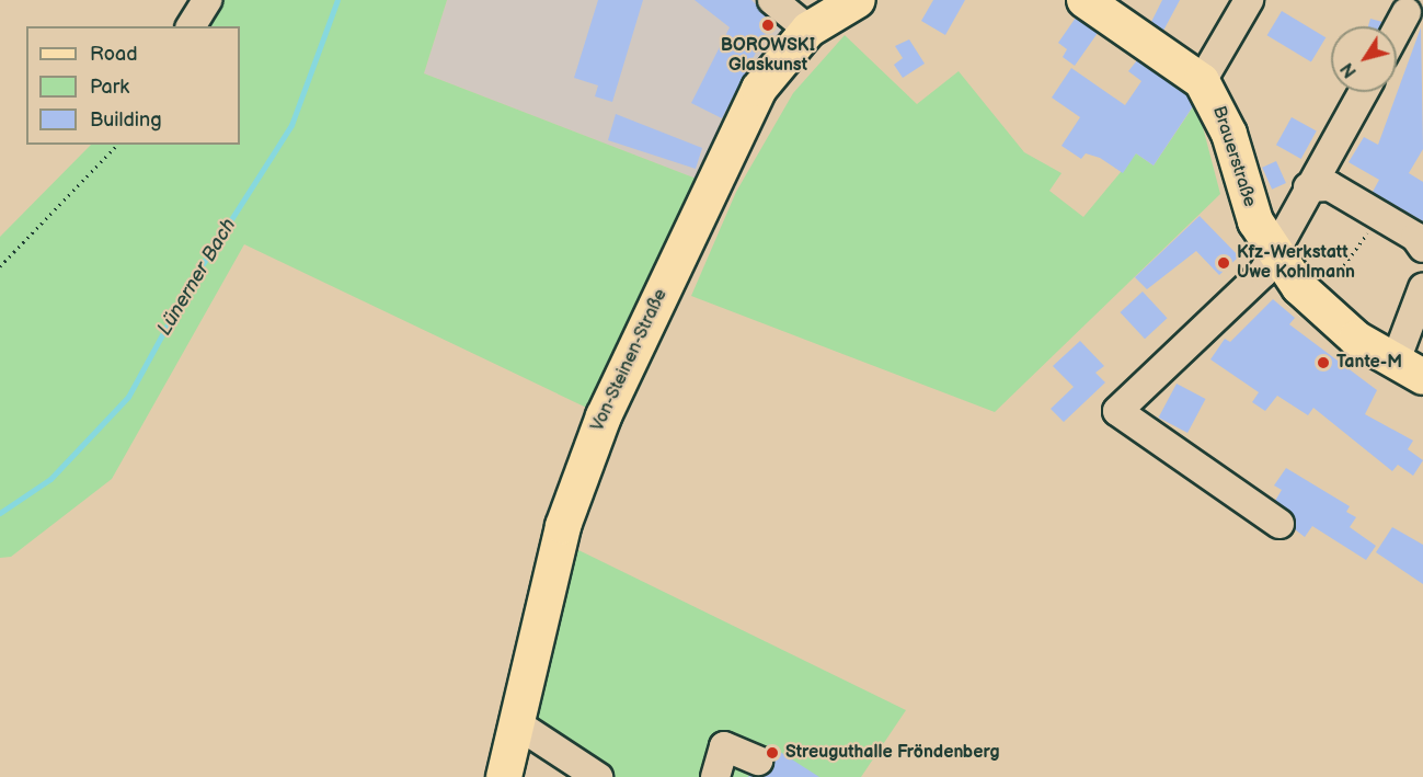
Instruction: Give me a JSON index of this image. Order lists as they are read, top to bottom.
{
  "streets": {
    "main road": ["Brauerstraße", "Von-Steinen-Straße"]
  },
  "water": ["Lünerner Bach"],
  "places": [
    "BOROWSKI Glaskunst",
    "Kfz-Werkstatt Uwe Kohlmann",
    "Tante-M",
    "Streuguthalle Fröndenberg"
  ],
  "legend": ["Road", "Park", "Building"],
  "north": "bottom left"
}
